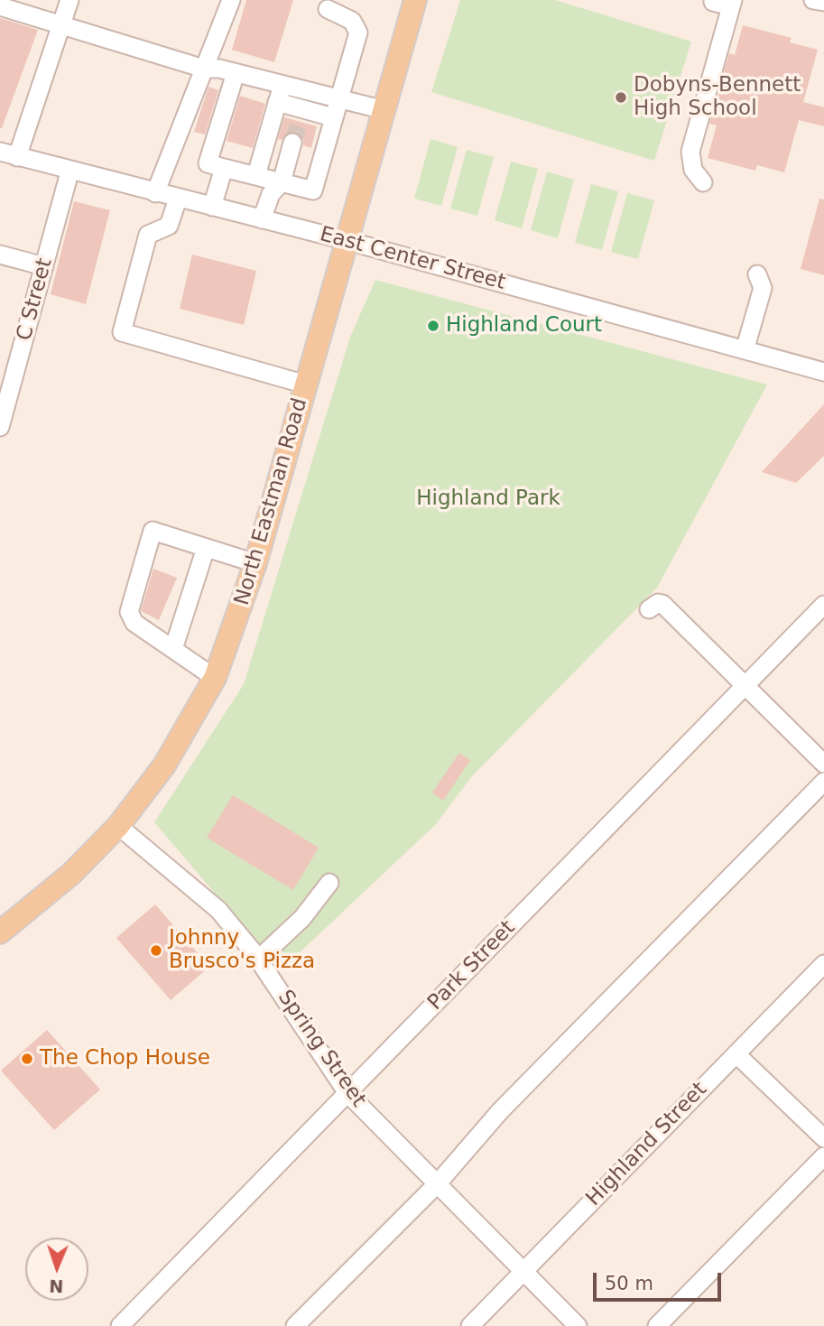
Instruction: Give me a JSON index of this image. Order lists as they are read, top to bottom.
{
  "streets": {
    "main road": ["North Eastman Road"],
    "street": [
      "East Center Street",
      "C Street",
      "Park Street",
      "Spring Street",
      "Highland Street"
    ]
  },
  "crossings": [
    ["East Center Street", "C Street"],
    ["East Center Street", "North Eastman Road"],
    ["North Eastman Road", "Spring Street"],
    ["Park Street", "Spring Street"],
    ["Spring Street", "Highland Street"]
  ],
  "parks": ["Highland Park"],
  "places": [
    "Dobyns-Bennett High School",
    "Highland Court",
    "Johnny Brusco's Pizza",
    "The Chop House"
  ],
  "scale_bar": "50 m",
  "north": "bottom"
}
